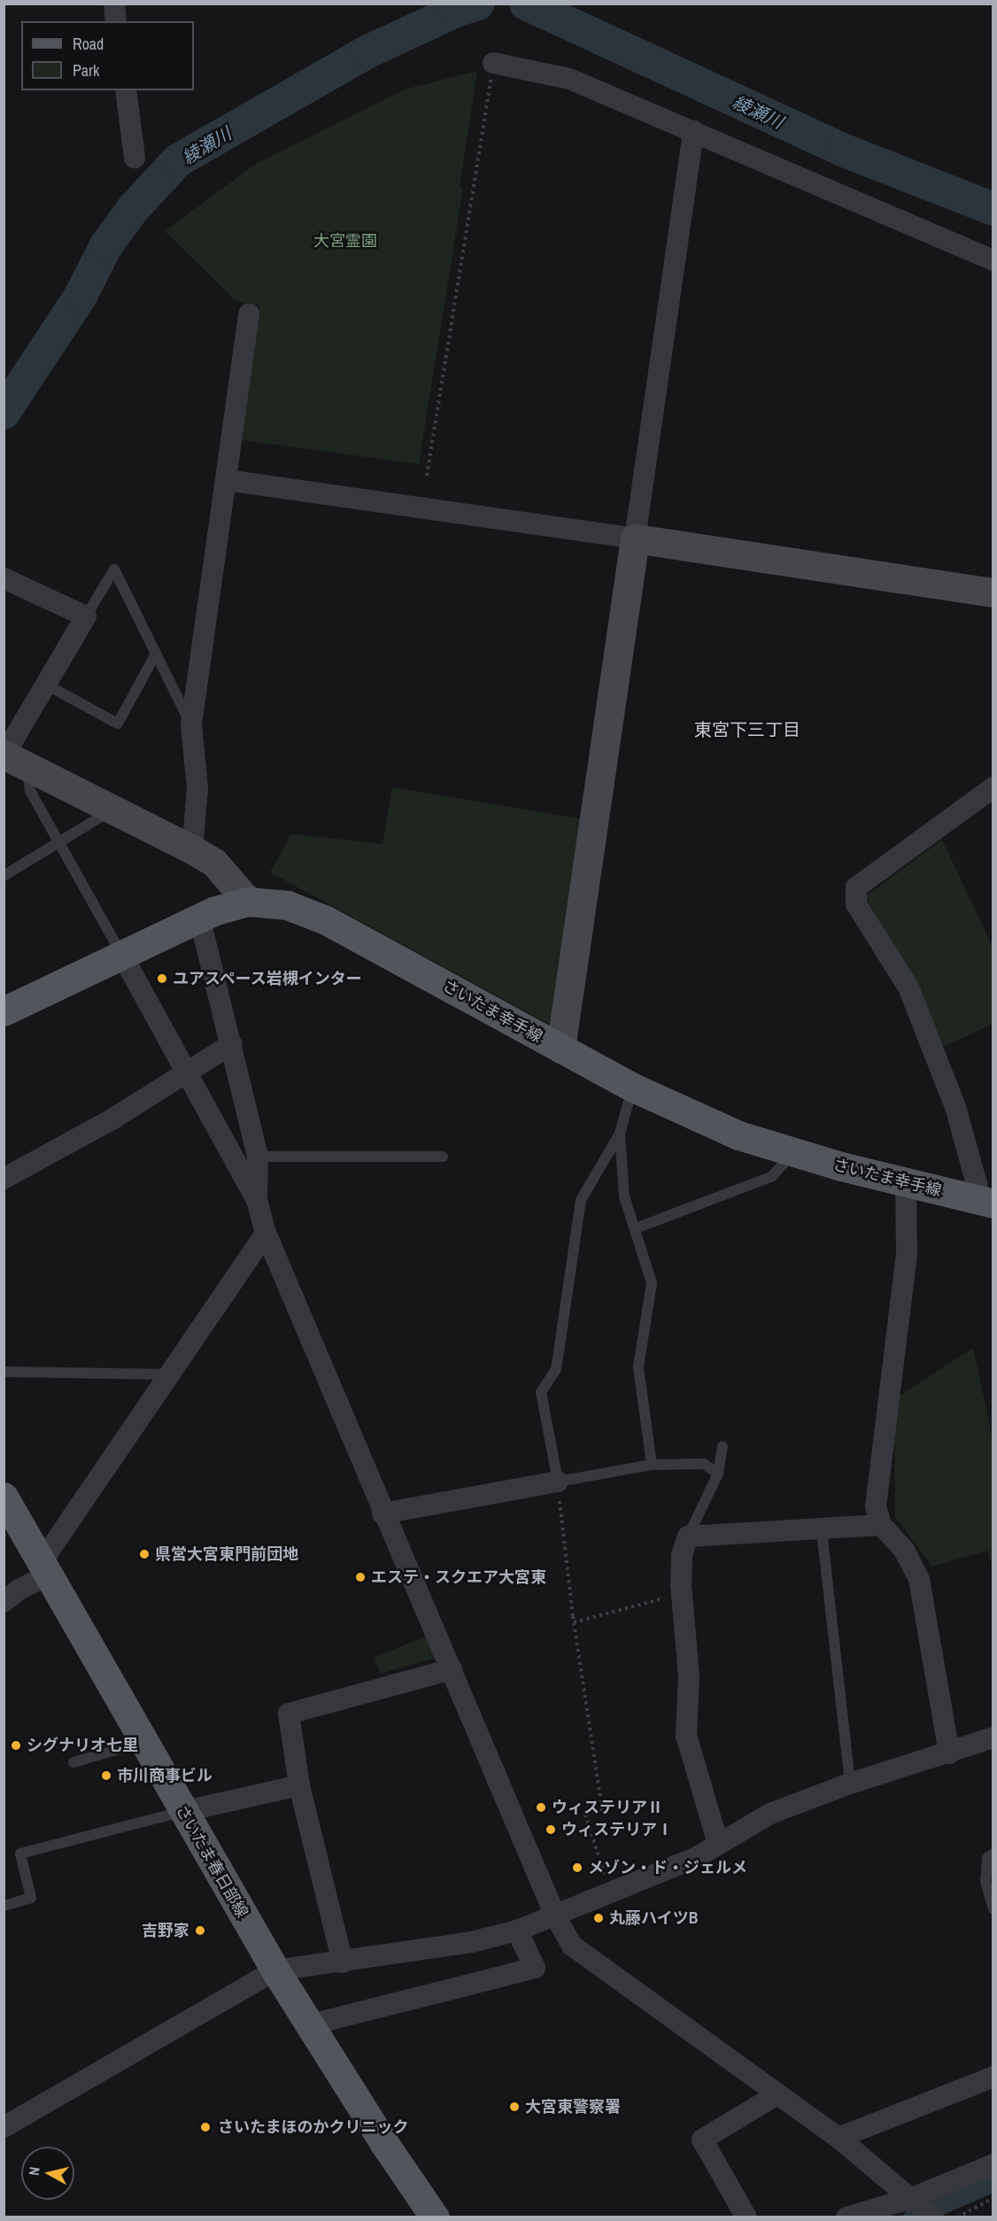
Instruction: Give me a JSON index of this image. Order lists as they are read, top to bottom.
{
  "streets": {
    "main road": ["さいたま幸手線", "さいたま春日部線"]
  },
  "districts": ["東宮下三丁目"],
  "water": ["綾瀬川"],
  "parks": ["大宮霊園"],
  "places": [
    "ユアスペース岩槻インター",
    "県営大宮東門前団地",
    "エステ・スクエア大宮東",
    "シグナリオ七里",
    "市川商事ビル",
    "ウィステリアⅡ",
    "ウィステリアⅠ",
    "メゾン・ド・ジェルメ",
    "丸藤ハイツB",
    "吉野家",
    "大宮東警察署",
    "さいたまほのかクリニック"
  ],
  "legend": ["Road", "Park"],
  "north": "left"
}
